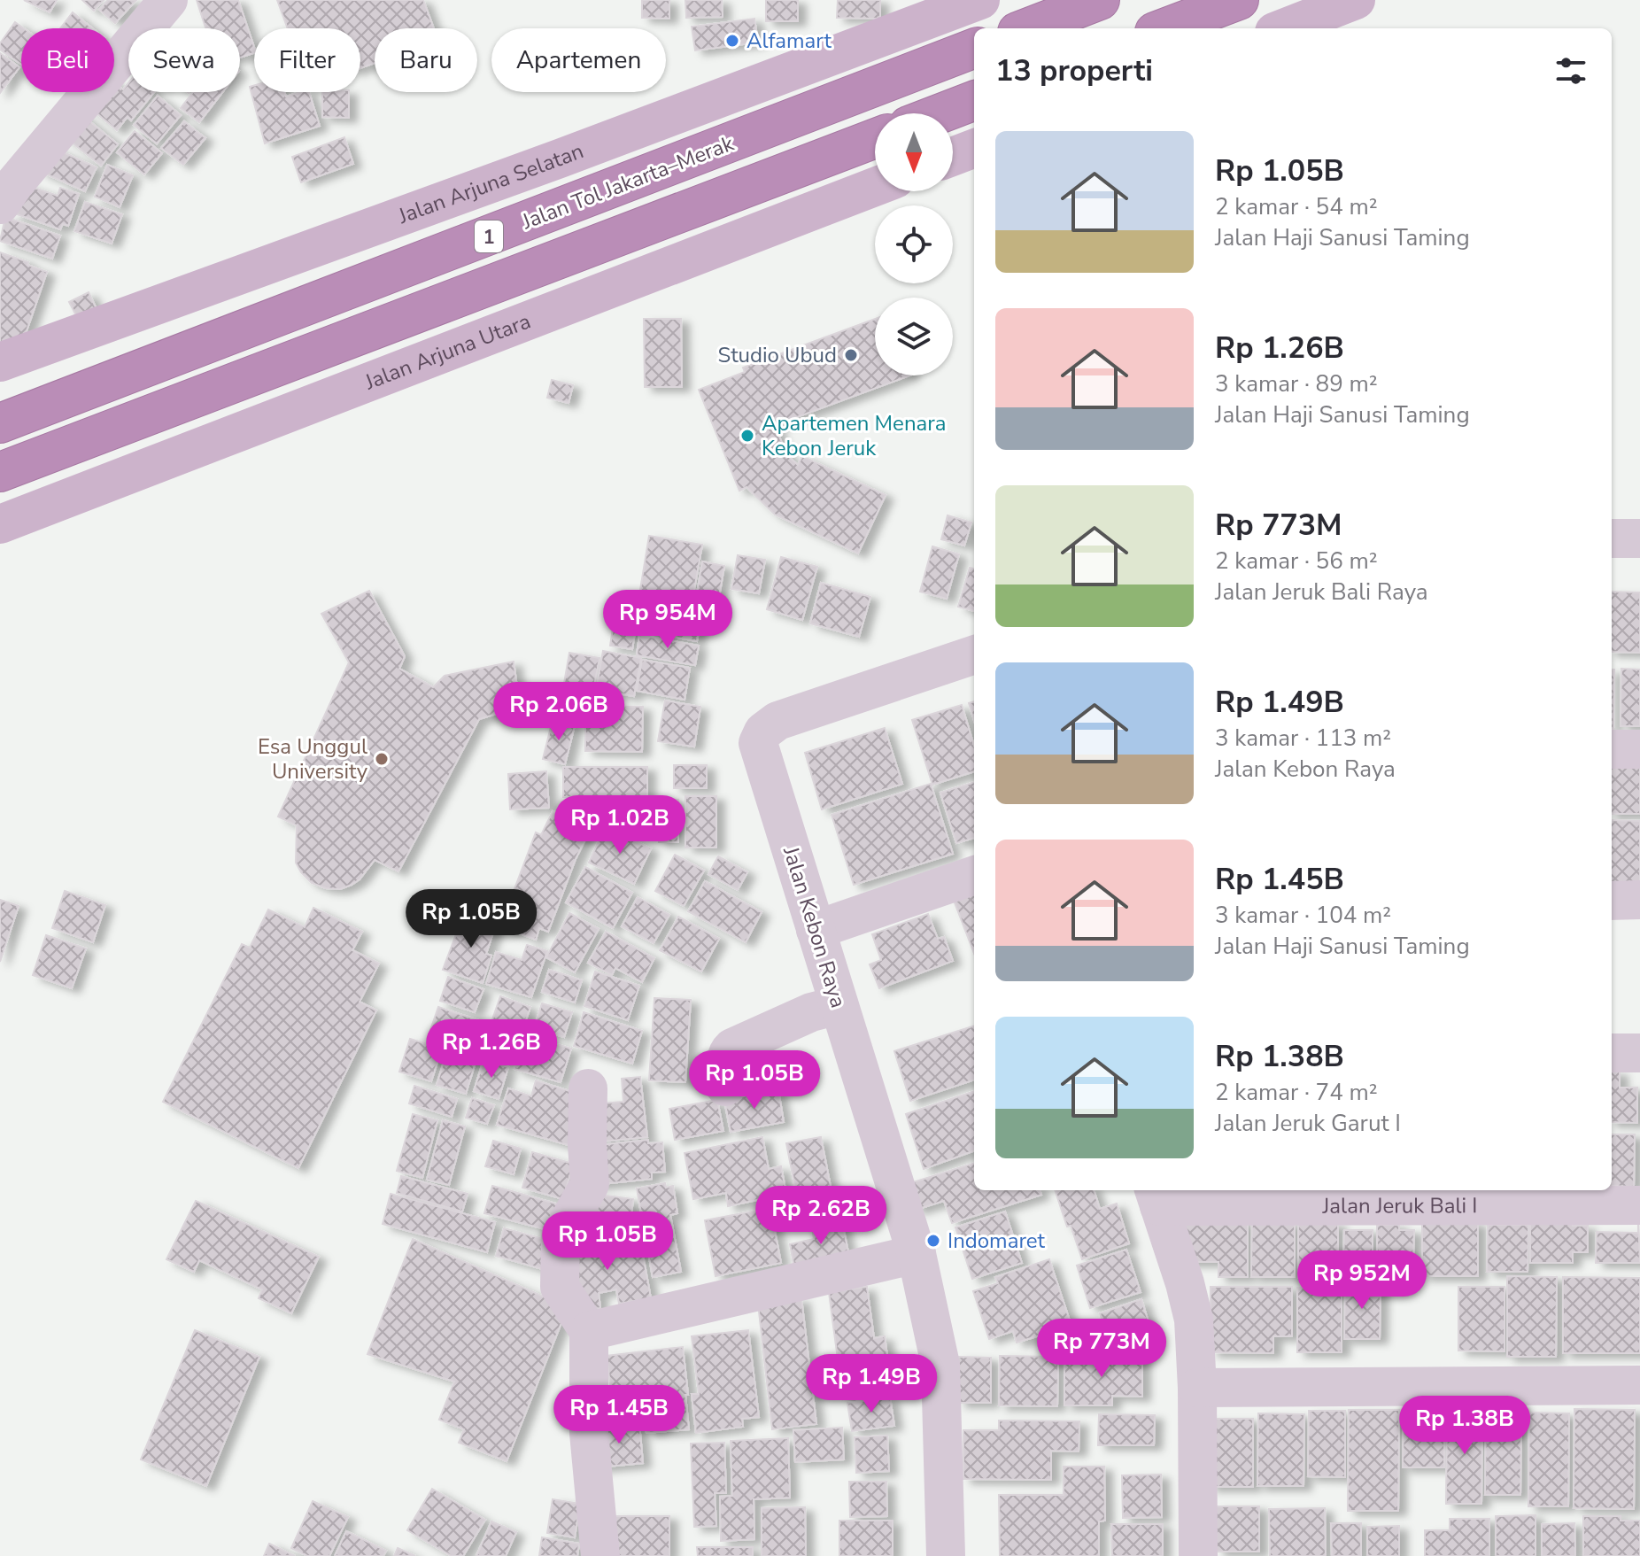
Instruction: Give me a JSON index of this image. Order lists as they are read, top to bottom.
{
  "streets": {
    "highway": ["Jalan Tol Jakarta–Merak", "1"],
    "main road": ["Jalan Arjuna Selatan", "Jalan Arjuna Utara"],
    "street": ["Jalan Kebon Raya", "Jalan Jeruk Bali I"]
  },
  "places": [
    "Alfamart",
    "Studio Ubud",
    "Apartemen Menara Kebon Jeruk",
    "Esa Unggul University",
    "Indomaret"
  ],
  "north": "bottom",
  "page": {
    "chip": [
      "Beli",
      "Sewa",
      "Filter",
      "Baru",
      "Apartemen"
    ],
    "heading": "13 properti",
    "list": [
      {
        "name": "Rp 1.05B",
        "note": "2 kamar · 54 m² · Jalan Haji Sanusi Taming"
      },
      {
        "name": "Rp 1.26B",
        "note": "3 kamar · 89 m² · Jalan Haji Sanusi Taming"
      },
      {
        "name": "Rp 773M",
        "note": "2 kamar · 56 m² · Jalan Jeruk Bali Raya"
      },
      {
        "name": "Rp 1.49B",
        "note": "3 kamar · 113 m² · Jalan Kebon Raya"
      },
      {
        "name": "Rp 1.45B",
        "note": "3 kamar · 104 m² · Jalan Haji Sanusi Taming"
      },
      {
        "name": "Rp 1.38B",
        "note": "2 kamar · 74 m² · Jalan Jeruk Garut I"
      }
    ],
    "price": [
      "Rp 954M",
      "Rp 2.06B",
      "Rp 1.02B",
      "Rp 1.05B",
      "Rp 1.26B",
      "Rp 1.05B",
      "Rp 2.62B",
      "Rp 1.05B",
      "Rp 952M",
      "Rp 773M",
      "Rp 1.49B",
      "Rp 1.45B",
      "Rp 1.38B"
    ]
  }
}
